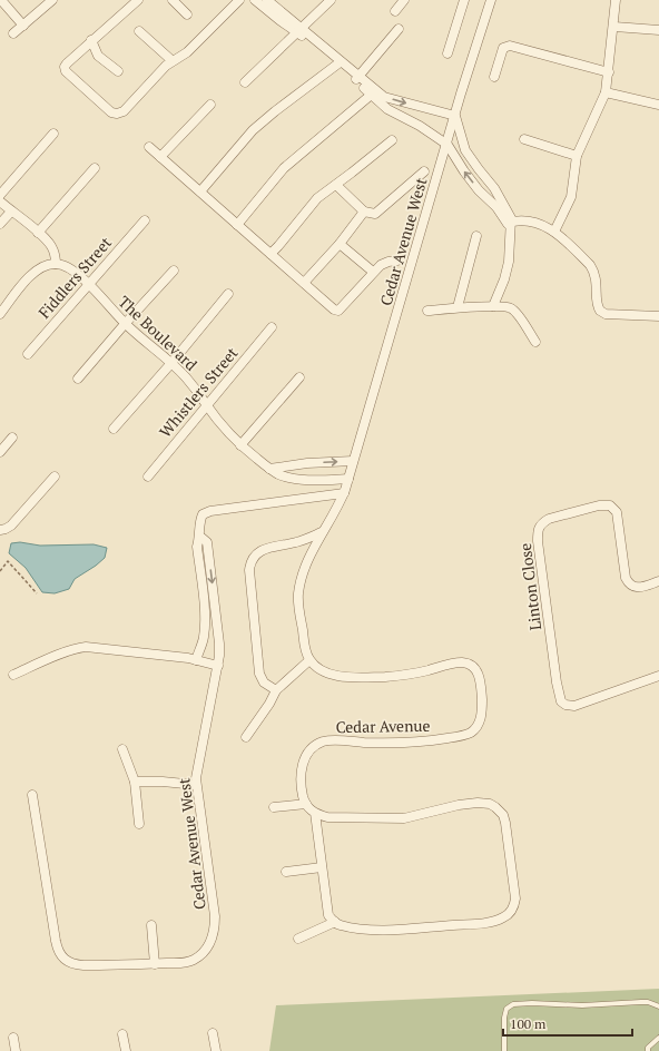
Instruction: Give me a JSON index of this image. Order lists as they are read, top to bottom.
{
  "streets": {
    "street": [
      "Cedar Avenue West",
      "Fiddlers Street",
      "The Boulevard",
      "Whistlers Street",
      "Linton Close",
      "Cedar Avenue"
    ]
  },
  "crossings": [
    ["Cedar Avenue West", "The Boulevard"],
    ["Fiddlers Street", "The Boulevard"],
    ["The Boulevard", "Whistlers Street"]
  ],
  "scale_bar": "100 m"
}
